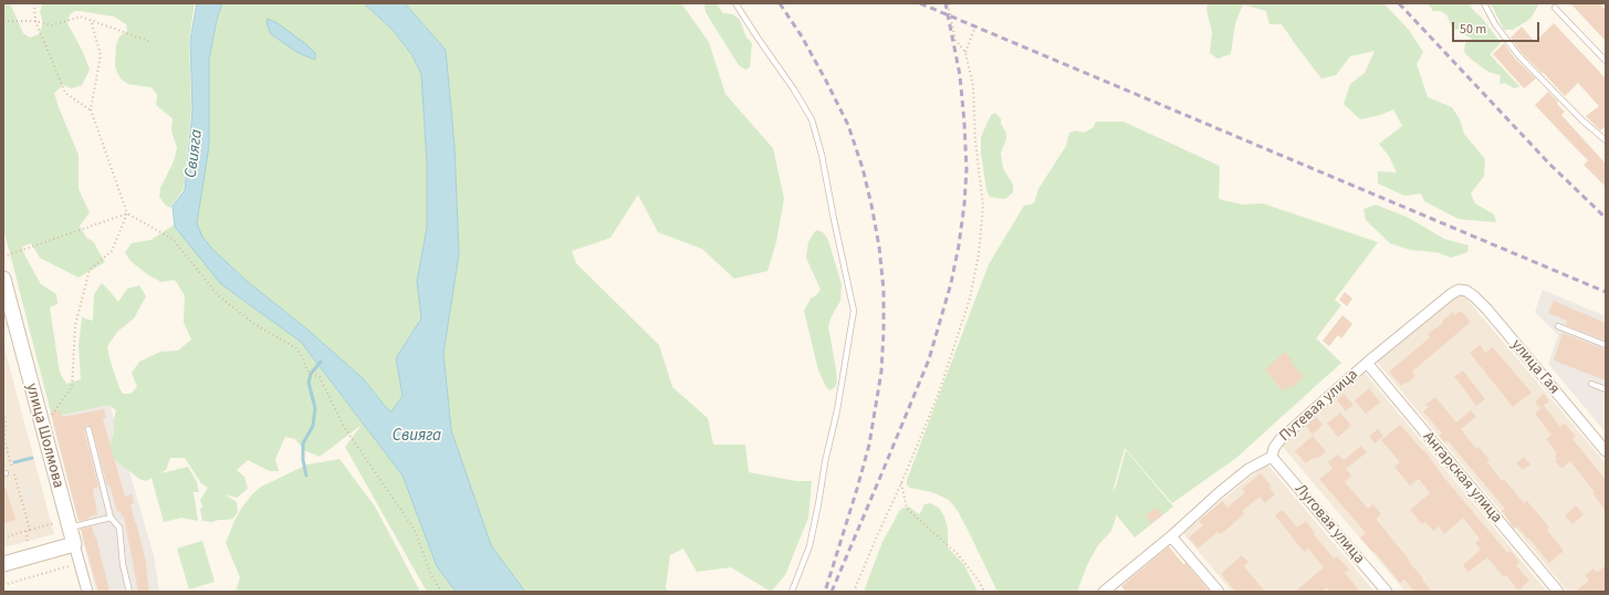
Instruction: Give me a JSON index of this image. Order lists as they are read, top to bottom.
{
  "streets": {
    "street": [
      "улица Гая",
      "Путевая улица",
      "улица Шолмова",
      "Ангарская улица",
      "Луговая улица"
    ]
  },
  "crossings": [
    ["улица Гая", "Путевая улица"],
    ["Путевая улица", "Ангарская улица"],
    ["Путевая улица", "Луговая улица"]
  ],
  "water": ["Свияга"],
  "scale_bar": "50 m"
}
